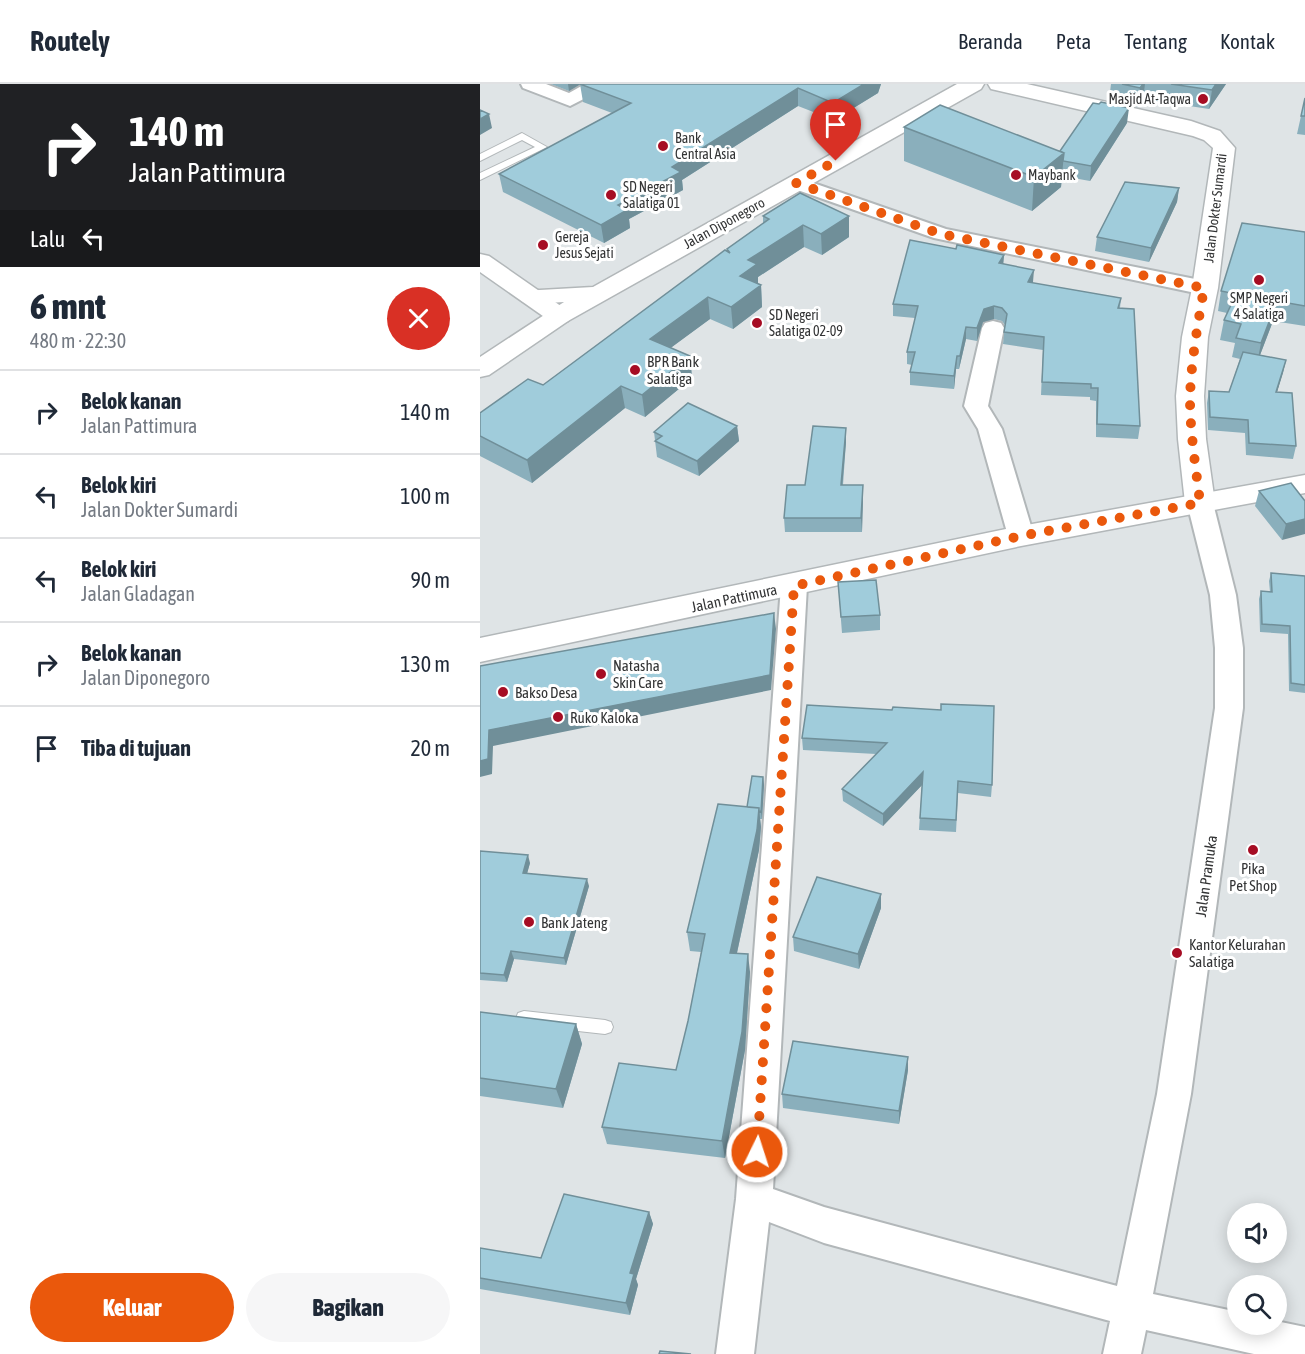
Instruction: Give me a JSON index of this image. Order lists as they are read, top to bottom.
{
  "streets": {
    "main road": ["Jalan Dokter Sumardi", "Jalan Diponegoro", "Jalan Pattimura"],
    "street": ["Jalan Pramuka"]
  },
  "crossings": [
    ["Jalan Dokter Sumardi", "Jalan Pattimura"],
    ["Jalan Dokter Sumardi", "Jalan Pramuka"],
    ["Jalan Pattimura", "Jalan Pramuka"]
  ],
  "places": [
    "Masjid At-Taqwa",
    "Bank Central Asia",
    "Maybank",
    "SD Negeri Salatiga 01",
    "Gereja Jesus Sejati",
    "SMP Negeri 4 Salatiga",
    "SD Negeri Salatiga 02-09",
    "BPR Bank Salatiga",
    "Natasha Skin Care",
    "Bakso Desa",
    "Ruko Kaloka",
    "Pika Pet Shop",
    "Bank Jateng",
    "Kantor Kelurahan Salatiga"
  ],
  "page": {
    "header": "Routely",
    "nav": [
      "Beranda",
      "Peta",
      "Tentang",
      "Kontak"
    ],
    "turn": ["140 m", "Jalan Pattimura"],
    "then": "Lalu",
    "heading": ["6 mnt", "480 m · 22:30"],
    "list": [
      {
        "name": "Belok kanan",
        "note": "Jalan Pattimura",
        "value": "140 m"
      },
      {
        "name": "Belok kiri",
        "note": "Jalan Dokter Sumardi",
        "value": "100 m"
      },
      {
        "name": "Belok kiri",
        "note": "Jalan Gladagan",
        "value": "90 m"
      },
      {
        "name": "Belok kanan",
        "note": "Jalan Diponegoro",
        "value": "130 m"
      },
      {
        "name": "Tiba di tujuan",
        "value": "20 m"
      }
    ],
    "buttons": ["Keluar", "Bagikan"]
  }
}
